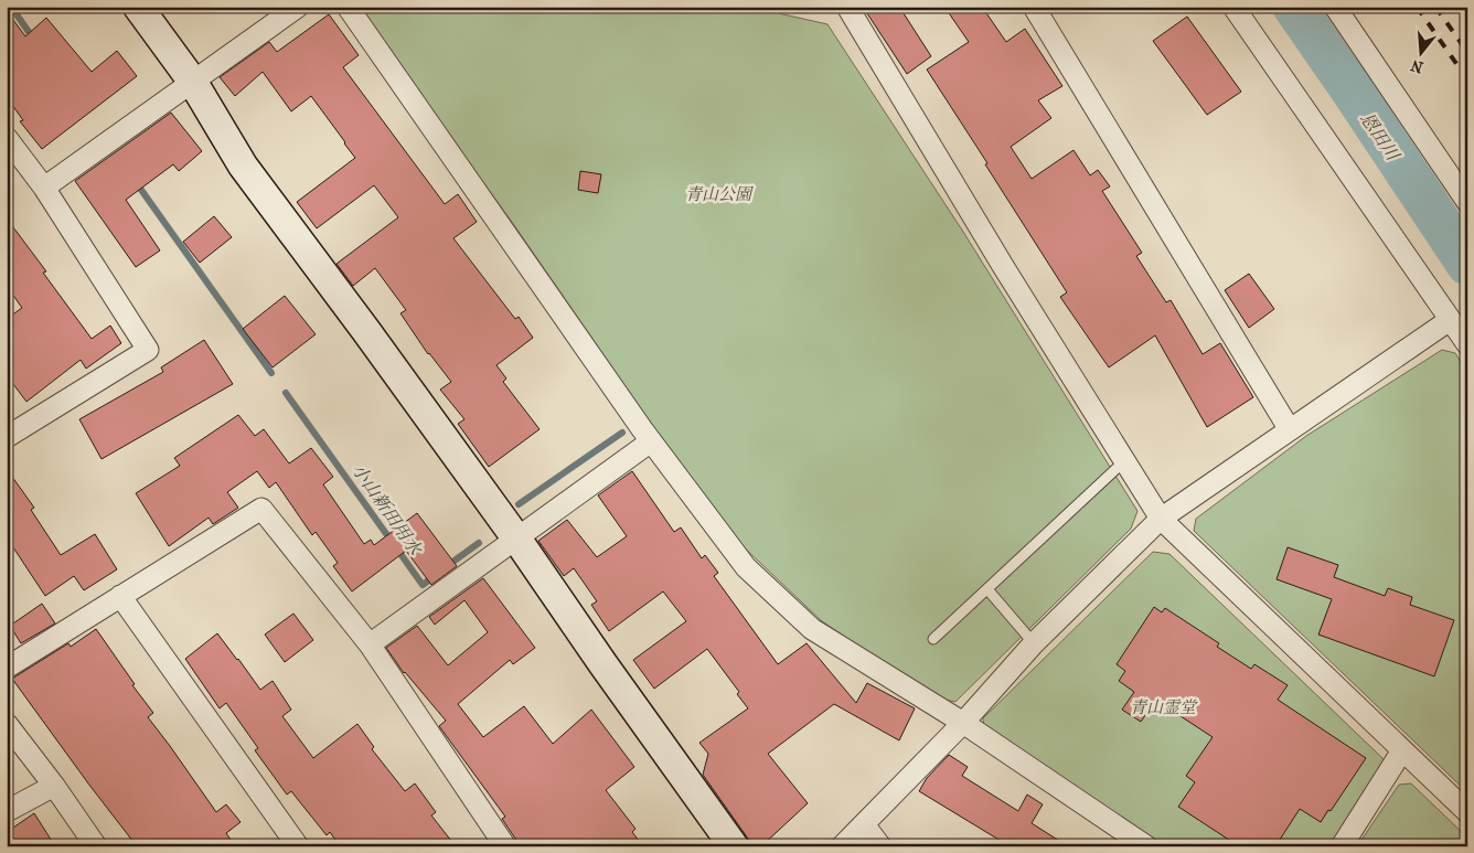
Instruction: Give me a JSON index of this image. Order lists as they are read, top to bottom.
{
  "water": ["恩田川", "小山新田用水"],
  "parks": ["青山公園", "青山霊堂"],
  "north": "bottom"
}
